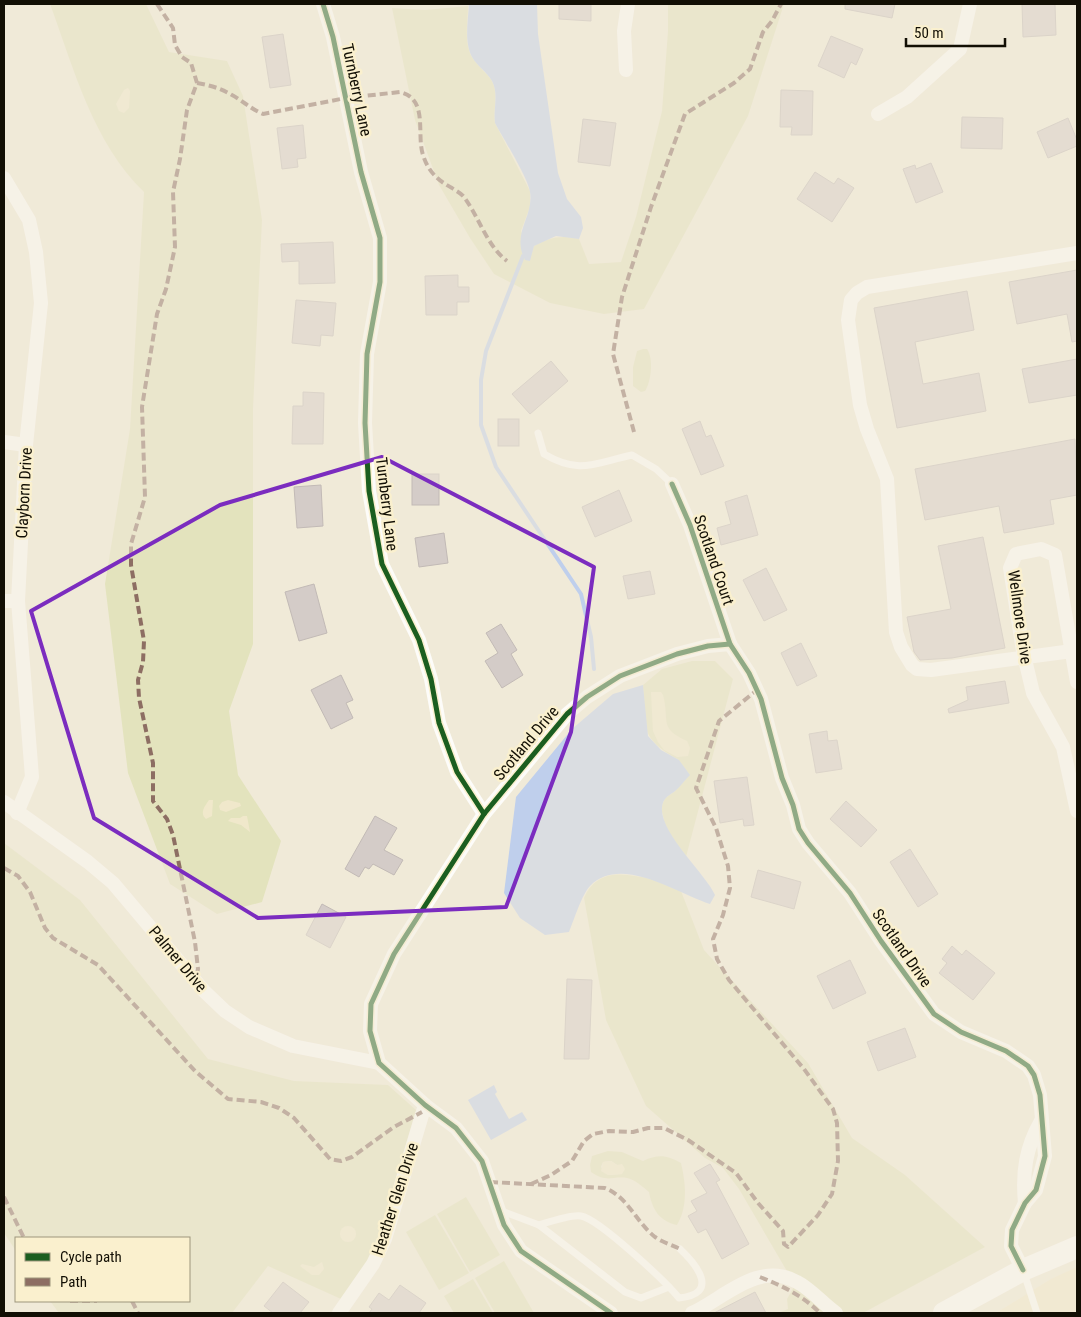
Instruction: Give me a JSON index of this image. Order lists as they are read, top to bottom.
{
  "streets": {
    "street": [
      "Turnberry Lane",
      "Clayborn Drive",
      "Scotland Court",
      "Wellmore Drive",
      "Scotland Drive",
      "Palmer Drive",
      "Heather Glen Drive"
    ]
  },
  "crossings": [
    ["Turnberry Lane", "Scotland Drive"],
    ["Clayborn Drive", "Palmer Drive"],
    ["Scotland Court", "Scotland Drive"],
    ["Scotland Drive", "Palmer Drive"],
    ["Scotland Drive", "Heather Glen Drive"]
  ],
  "legend": ["Cycle path", "Path"],
  "scale_bar": "50 m"
}
